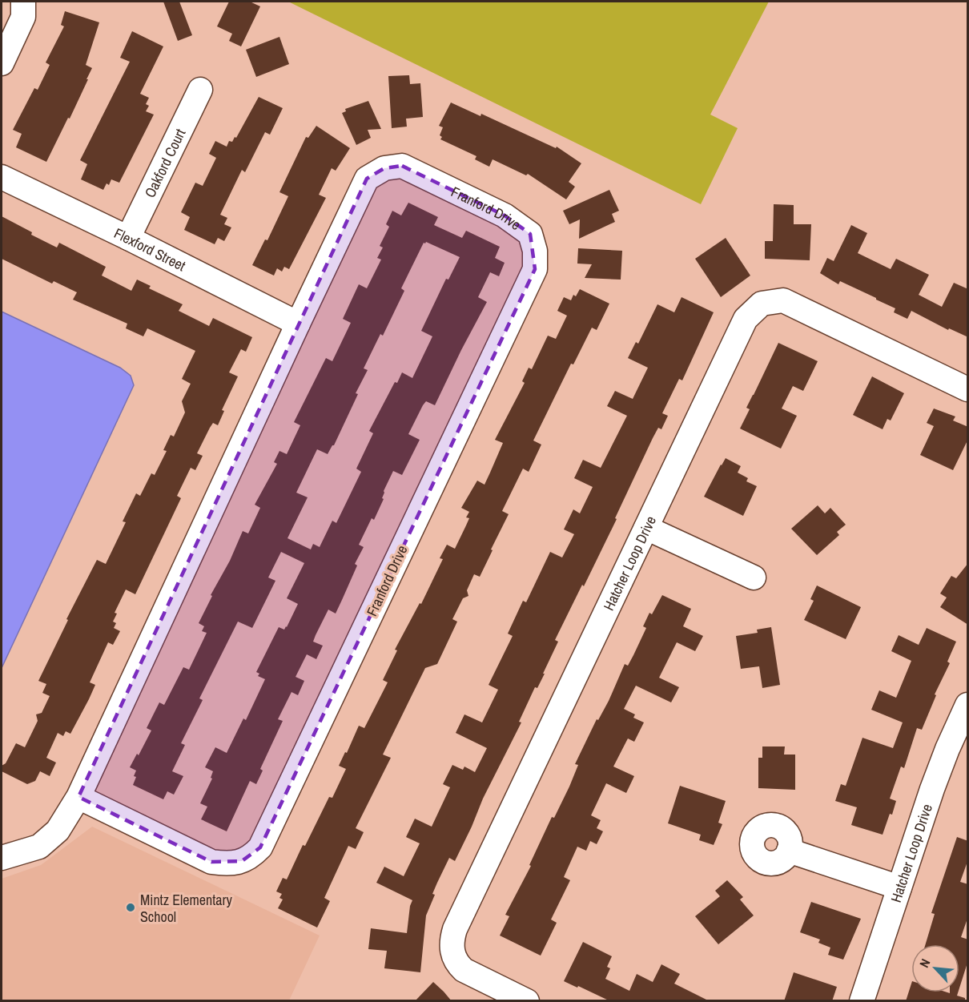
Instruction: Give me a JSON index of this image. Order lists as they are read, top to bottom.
{
  "streets": {
    "street": [
      "Oakford Court",
      "Franford Drive",
      "Flexford Street",
      "Hatcher Loop Drive"
    ]
  },
  "crossings": [
    ["Oakford Court", "Flexford Street"],
    ["Franford Drive", "Flexford Street"]
  ],
  "places": ["Mintz Elementary School"],
  "north": "top left"
}
